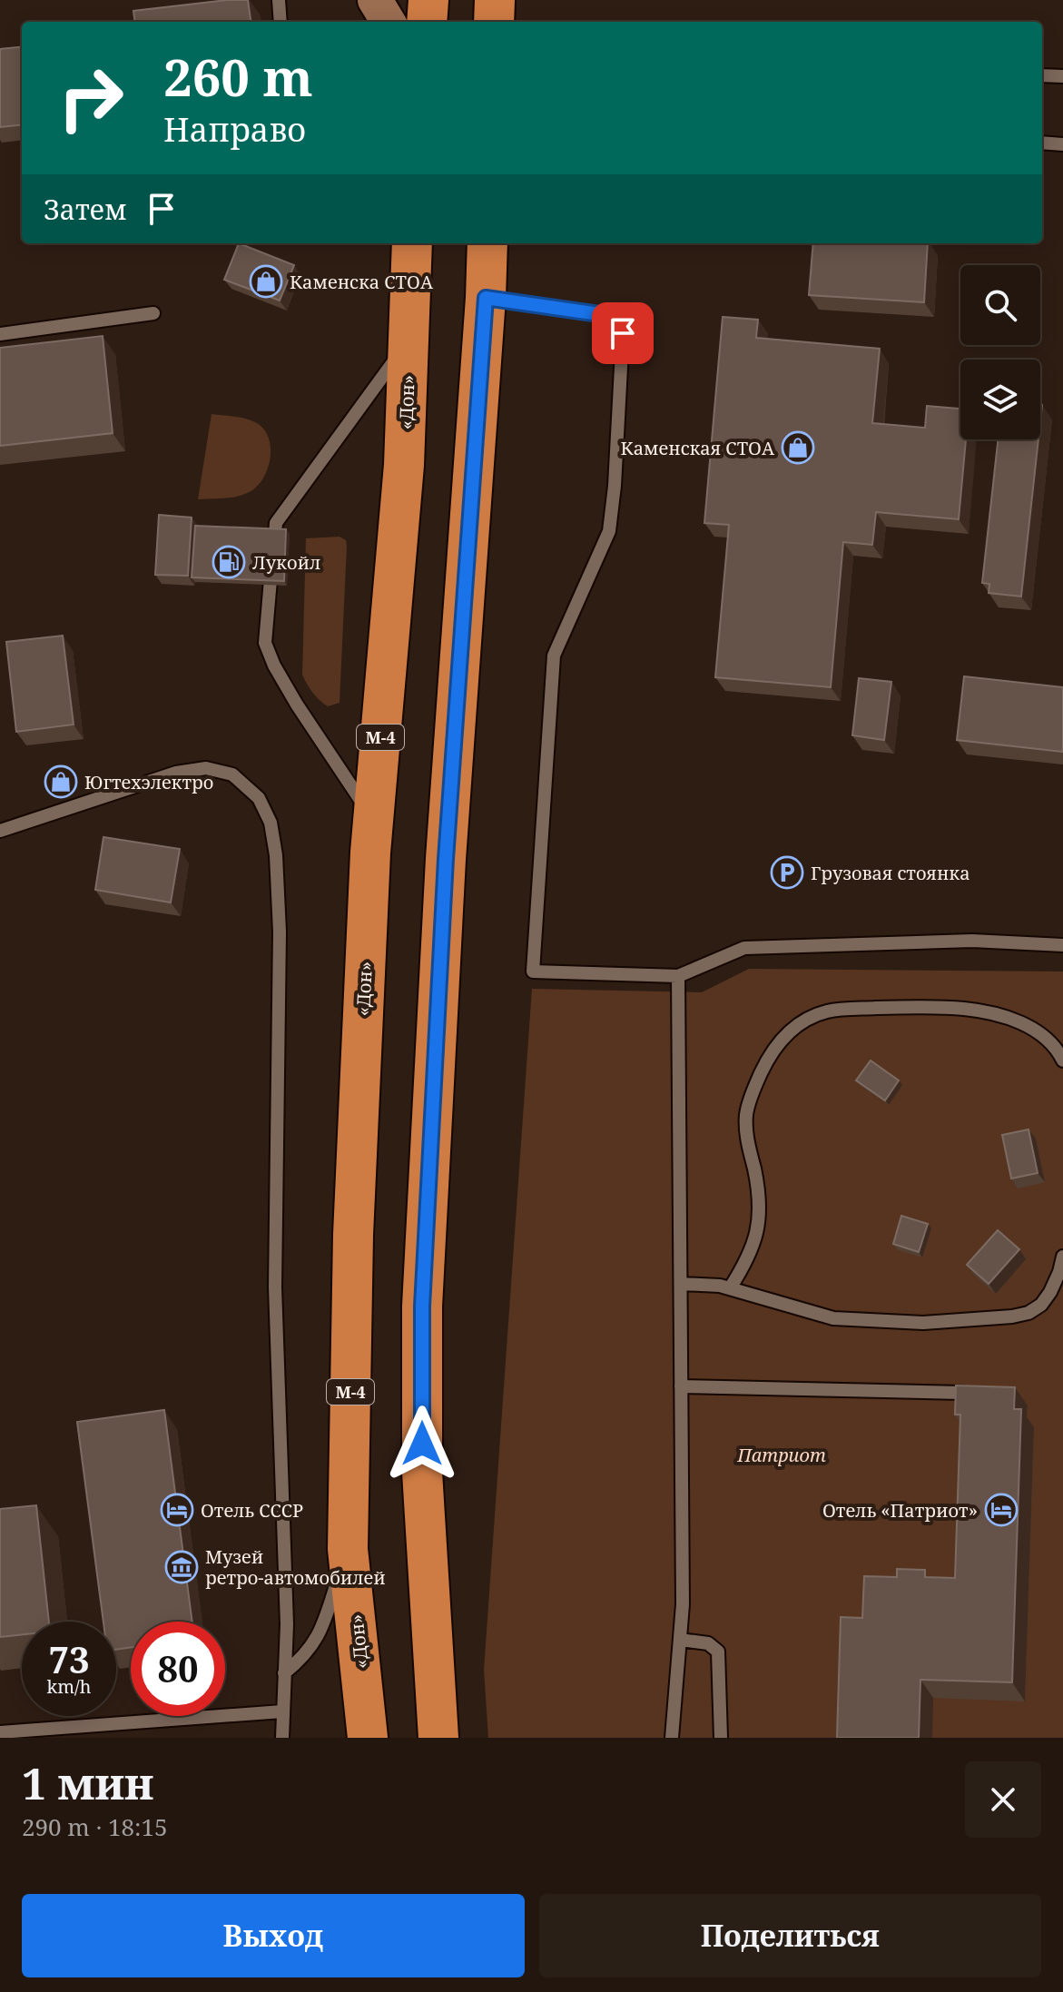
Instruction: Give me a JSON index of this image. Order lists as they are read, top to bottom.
{
  "streets": {
    "highway": ["«Дон»", "М-4"]
  },
  "parks": ["Патриот"],
  "places": {
    "shop": ["Каменска СТОА", "Каменская СТОА", "Югтехэлектро"],
    "fuel station": ["Лукойл"],
    "parking": ["Грузовая стоянка"],
    "hotel": ["Отель СССР", "Отель «Патриот»"],
    "museum": ["Музей ретро-автомобилей"]
  },
  "page": {
    "turn": ["260 m", "Направо"],
    "then": "Затем",
    "speed": "73 km/h",
    "limit": "80",
    "heading": ["1 мин", "290 m · 18:15"],
    "buttons": ["Выход", "Поделиться"]
  }
}
